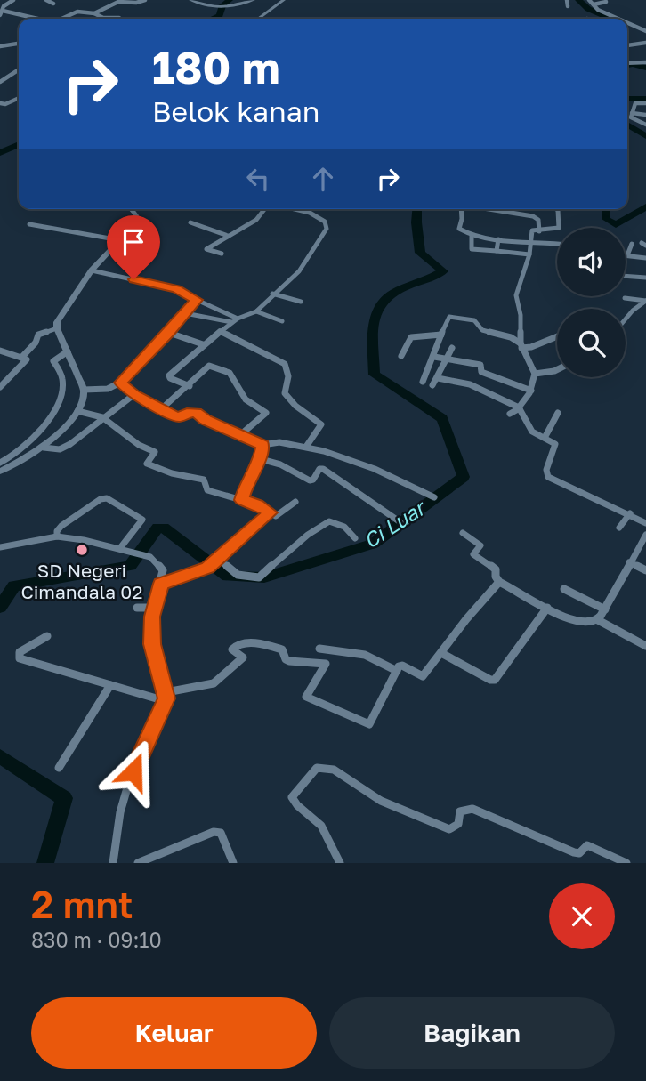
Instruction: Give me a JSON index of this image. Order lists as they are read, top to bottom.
{
  "water": ["Ci Luar"],
  "places": ["SD Negeri Cimandala 02"],
  "page": {
    "turn": ["180 m", "Belok kanan"],
    "heading": ["2 mnt", "830 m · 09:10"],
    "buttons": ["Keluar", "Bagikan"]
  }
}
